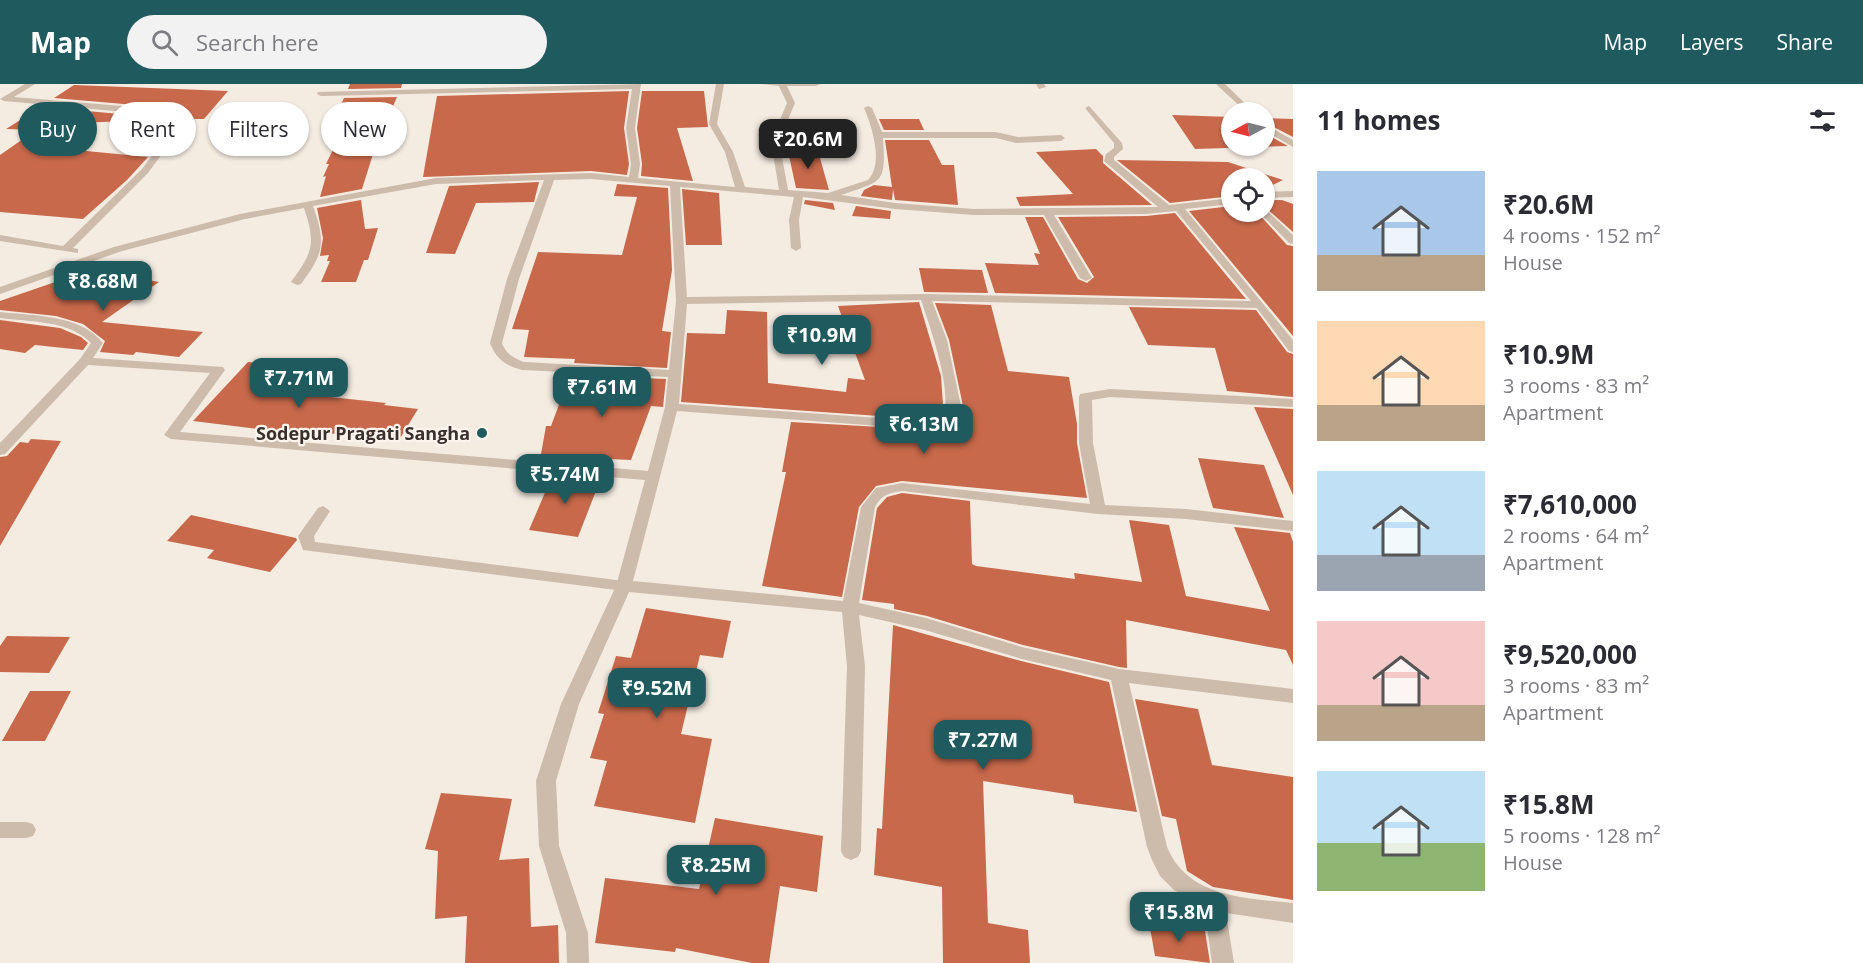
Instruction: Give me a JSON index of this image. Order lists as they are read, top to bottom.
{
  "places": ["Sodepur Pragati Sangha"],
  "north": "left",
  "page": {
    "header": "Map",
    "search": "Search here",
    "nav": ["Map", "Layers", "Share"],
    "heading": "11 homes",
    "chip": [
      "Buy",
      "Rent",
      "Filters",
      "New"
    ],
    "price": [
      "₹20.6M",
      "₹8.68M",
      "₹10.9M",
      "₹7.71M",
      "₹7.61M",
      "₹6.13M",
      "₹5.74M",
      "₹9.52M",
      "₹7.27M",
      "₹8.25M",
      "₹15.8M"
    ],
    "list": [
      {
        "name": "₹20.6M",
        "note": "4 rooms · 152 m² · House"
      },
      {
        "name": "₹10.9M",
        "note": "3 rooms · 83 m² · Apartment"
      },
      {
        "name": "₹7,610,000",
        "note": "2 rooms · 64 m² · Apartment"
      },
      {
        "name": "₹9,520,000",
        "note": "3 rooms · 83 m² · Apartment"
      },
      {
        "name": "₹15.8M",
        "note": "5 rooms · 128 m² · House"
      }
    ]
  }
}
